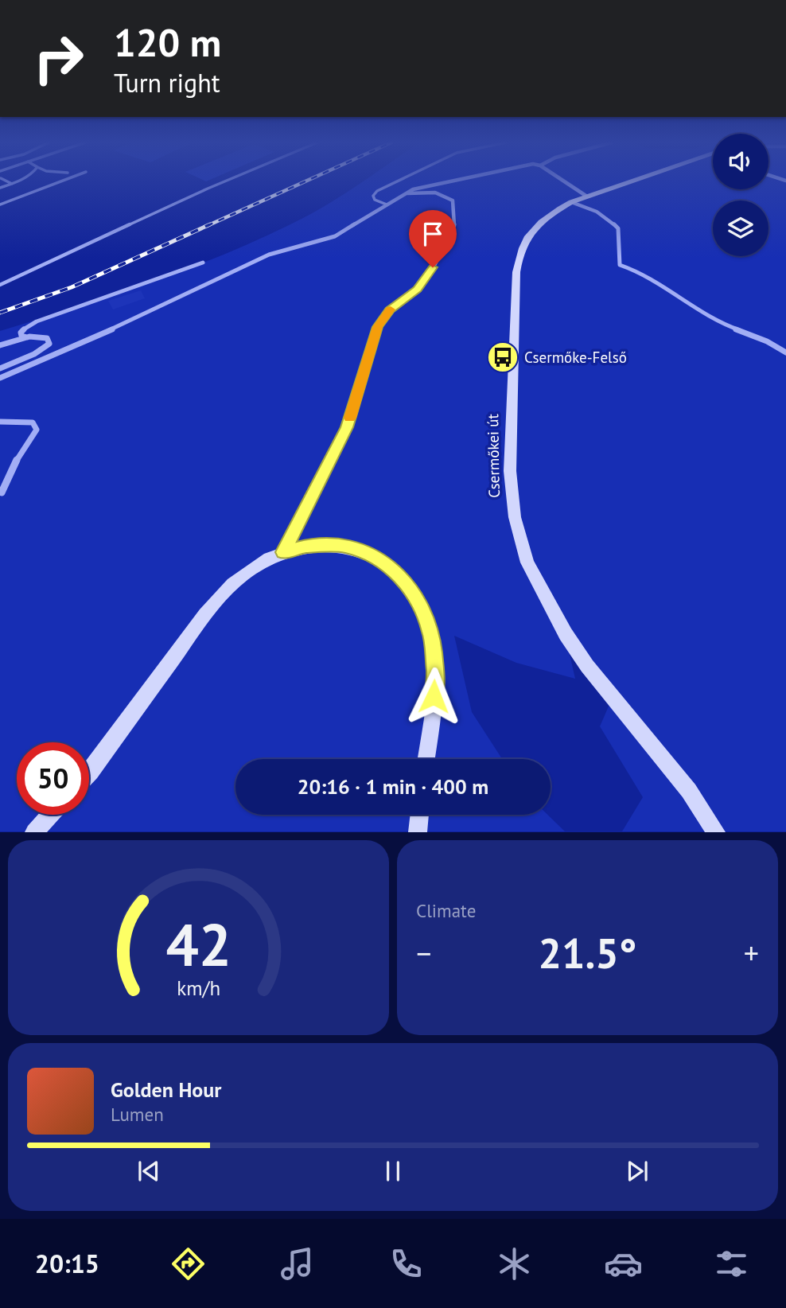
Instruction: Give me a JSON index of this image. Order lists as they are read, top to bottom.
{
  "streets": {
    "main road": ["Csermőkei út"]
  },
  "places": {
    "bus stop": ["Csermőke-Felső"]
  },
  "page": {
    "turn": ["120 m", "Turn right"],
    "limit": "50",
    "trip": "20:16 · 1 min · 400 m",
    "tile": "Climate",
    "heat": ["−", "21.5°", "+"],
    "song": ["Golden Hour", "Lumen"],
    "tabs": "20:15",
    "gauge": ["42", "km/h"]
  }
}
